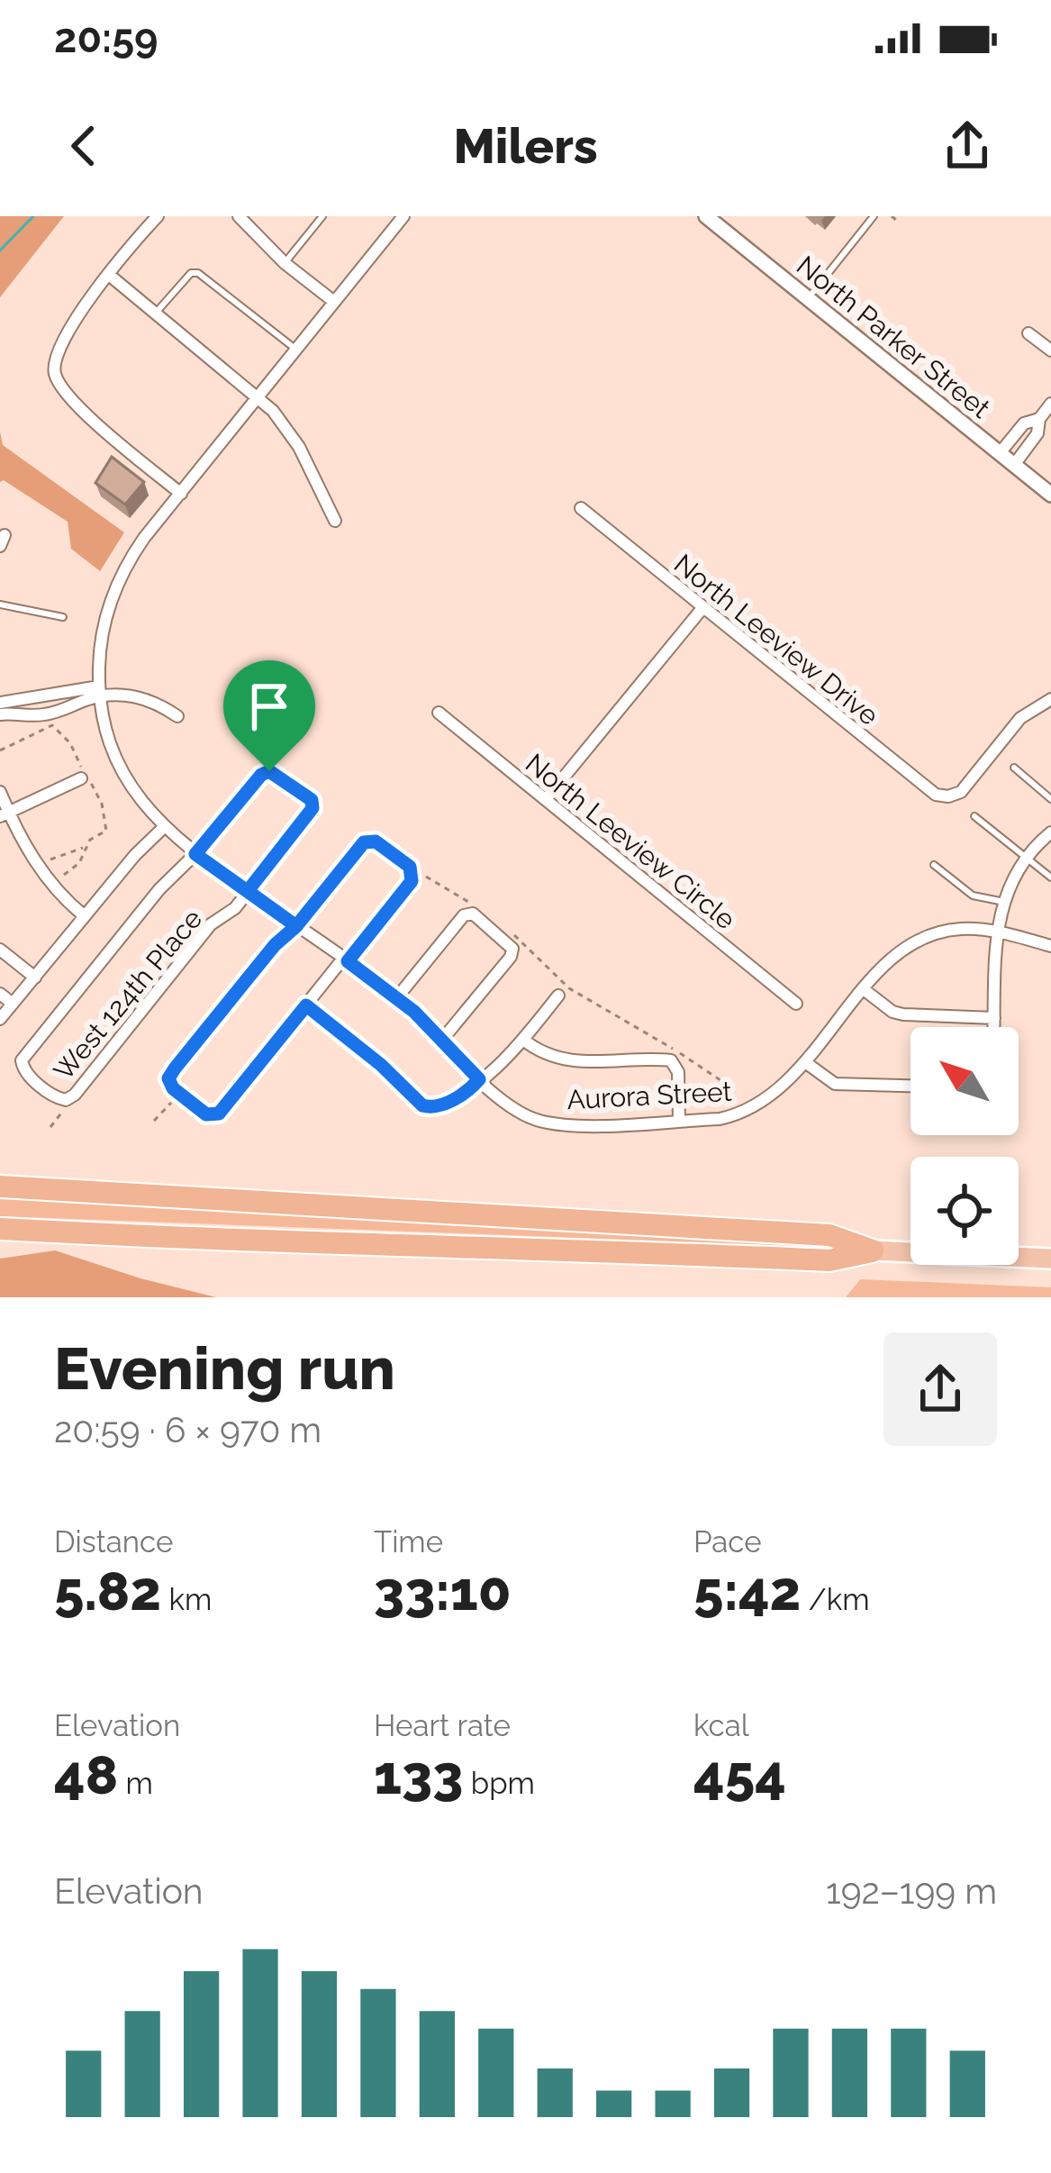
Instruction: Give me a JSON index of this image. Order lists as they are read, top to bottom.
{
  "streets": {
    "street": [
      "North Parker Street",
      "North Leeview Drive",
      "North Leeview Circle",
      "West 124th Place",
      "Aurora Street"
    ]
  },
  "crossings": [
    ["West 124th Place", "Aurora Street"]
  ],
  "north": "top left",
  "page": {
    "status": "20:59",
    "header": "Milers",
    "heading": ["Evening run", "20:59 · 6 × 970 m"],
    "stats": [
      ["Distance", "5.82 km"],
      ["Time", "33:10"],
      ["Pace", "5:42 /km"],
      ["Elevation", "48 m"],
      ["Heart rate", "133 bpm"],
      ["kcal", "454"]
    ],
    "chart": ["Elevation", "192–199 m"]
  }
}
